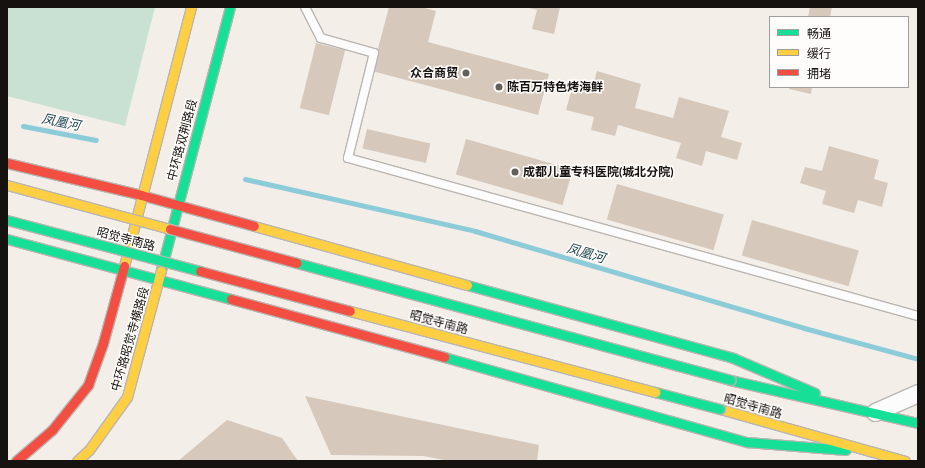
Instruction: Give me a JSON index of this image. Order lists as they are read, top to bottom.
{
  "streets": {
    "main road": ["中环路双荆路段", "昭觉寺南路", "中环路昭觉寺横路段"]
  },
  "crossings": [
    ["中环路双荆路段", "昭觉寺南路"],
    ["中环路双荆路段", "中环路昭觉寺横路段"],
    ["昭觉寺南路", "中环路昭觉寺横路段"]
  ],
  "water": ["凤凰河"],
  "places": ["众合商贸", "陈百万特色烤海鲜", "成都儿童专科医院(城北分院)"],
  "legend": ["畅通", "缓行", "拥堵"]
}
